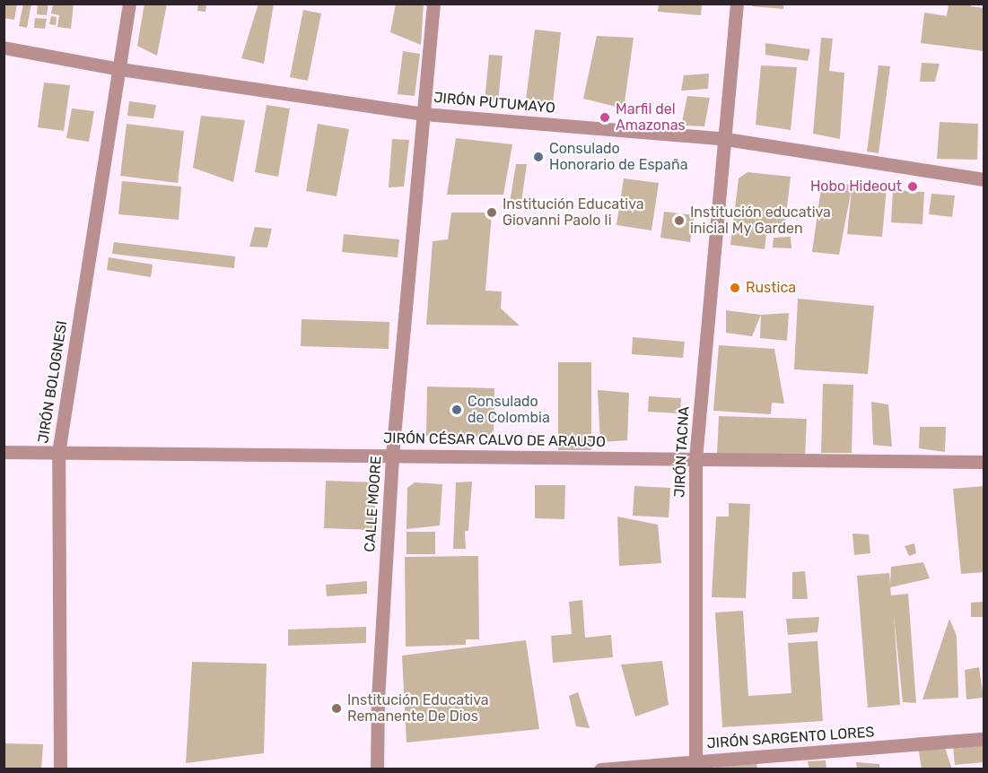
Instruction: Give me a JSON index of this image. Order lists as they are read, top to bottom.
{
  "streets": {
    "street": [
      "JIRÓN PUTUMAYO",
      "JIRÓN BOLOGNESI",
      "JIRÓN CÉSAR CALVO DE ARAUJO",
      "JIRÓN TACNA",
      "CALLE MOORE",
      "JIRÓN SARGENTO LORES"
    ]
  },
  "crossings": [
    ["JIRÓN PUTUMAYO", "JIRÓN BOLOGNESI"],
    ["JIRÓN PUTUMAYO", "JIRÓN TACNA"],
    ["JIRÓN PUTUMAYO", "CALLE MOORE"],
    ["JIRÓN BOLOGNESI", "JIRÓN CÉSAR CALVO DE ARAUJO"],
    ["JIRÓN CÉSAR CALVO DE ARAUJO", "JIRÓN TACNA"],
    ["JIRÓN CÉSAR CALVO DE ARAUJO", "CALLE MOORE"],
    ["JIRÓN TACNA", "JIRÓN SARGENTO LORES"]
  ],
  "places": [
    "Marfil del Amazonas",
    "Consulado Honorario de España",
    "Hobo Hideout",
    "Institución Educativa Giovanni Paolo Ii",
    "Institución educativa inicial My Garden",
    "Rustica",
    "Consulado de Colombia",
    "Institución Educativa Remanente De Dios"
  ]
}
